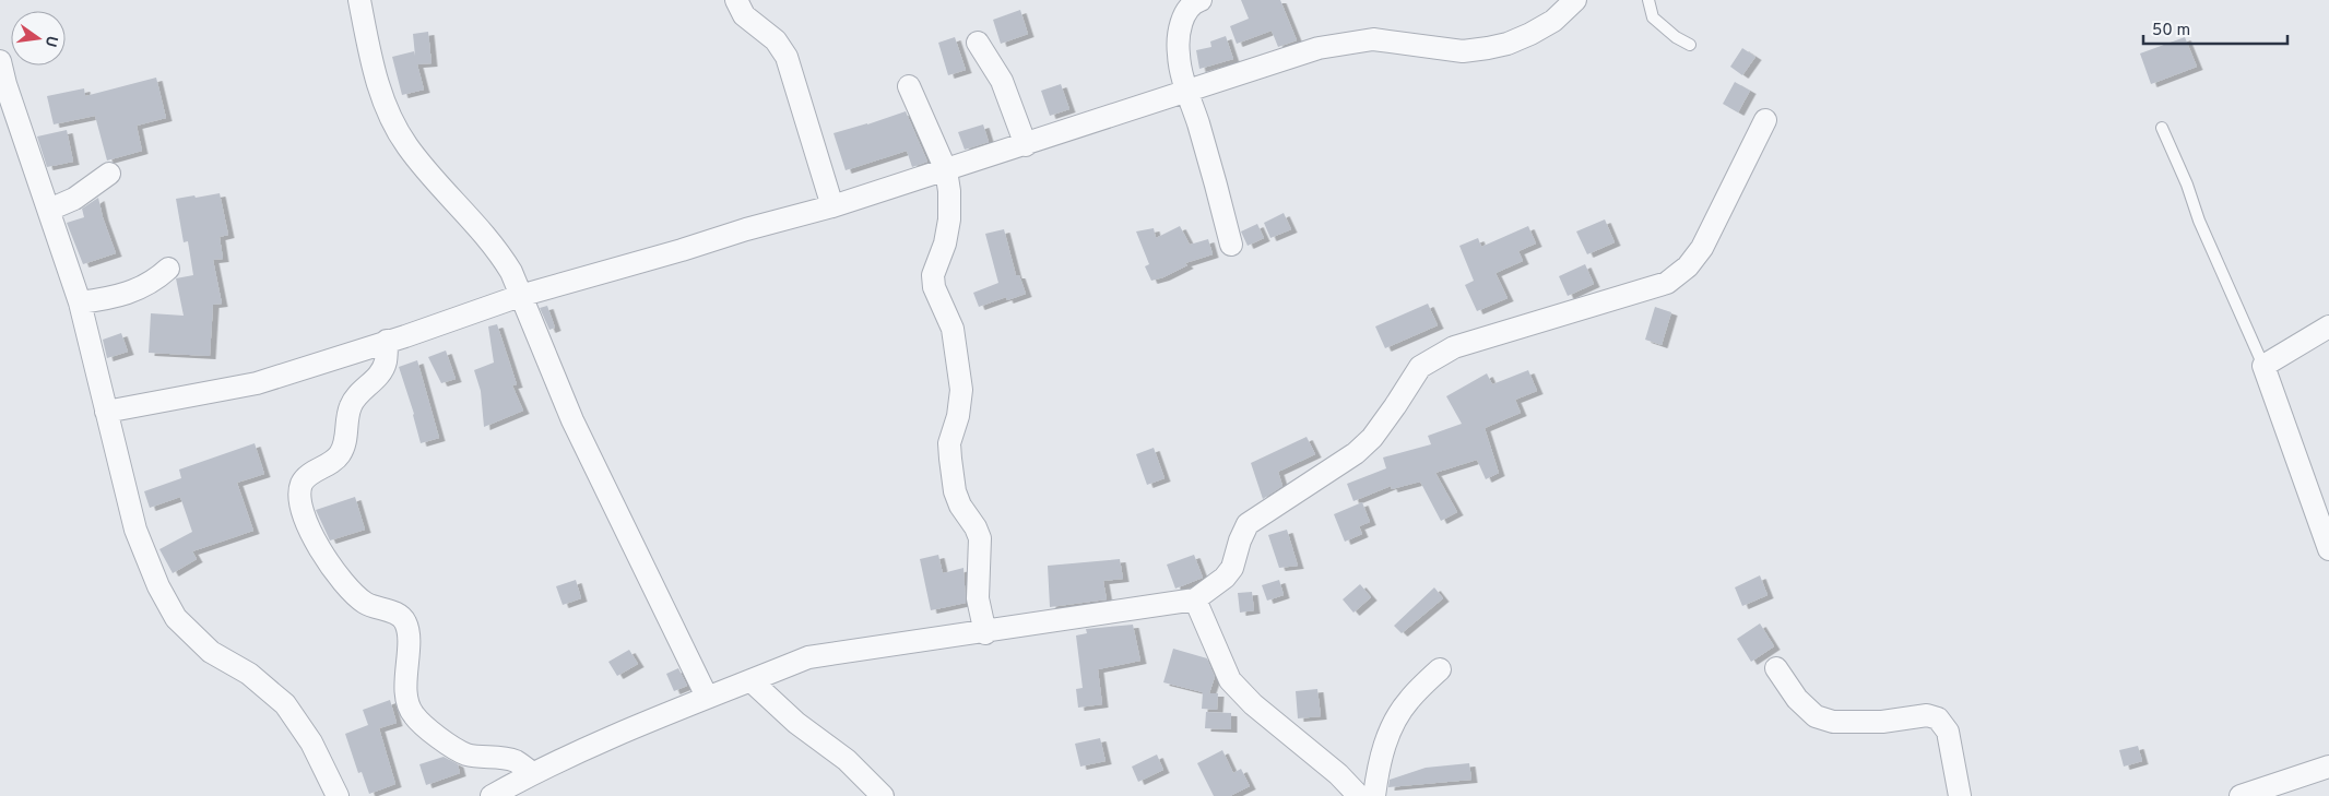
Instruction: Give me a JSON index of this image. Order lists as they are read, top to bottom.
{
  "scale_bar": "50 m",
  "north": "right"
}
